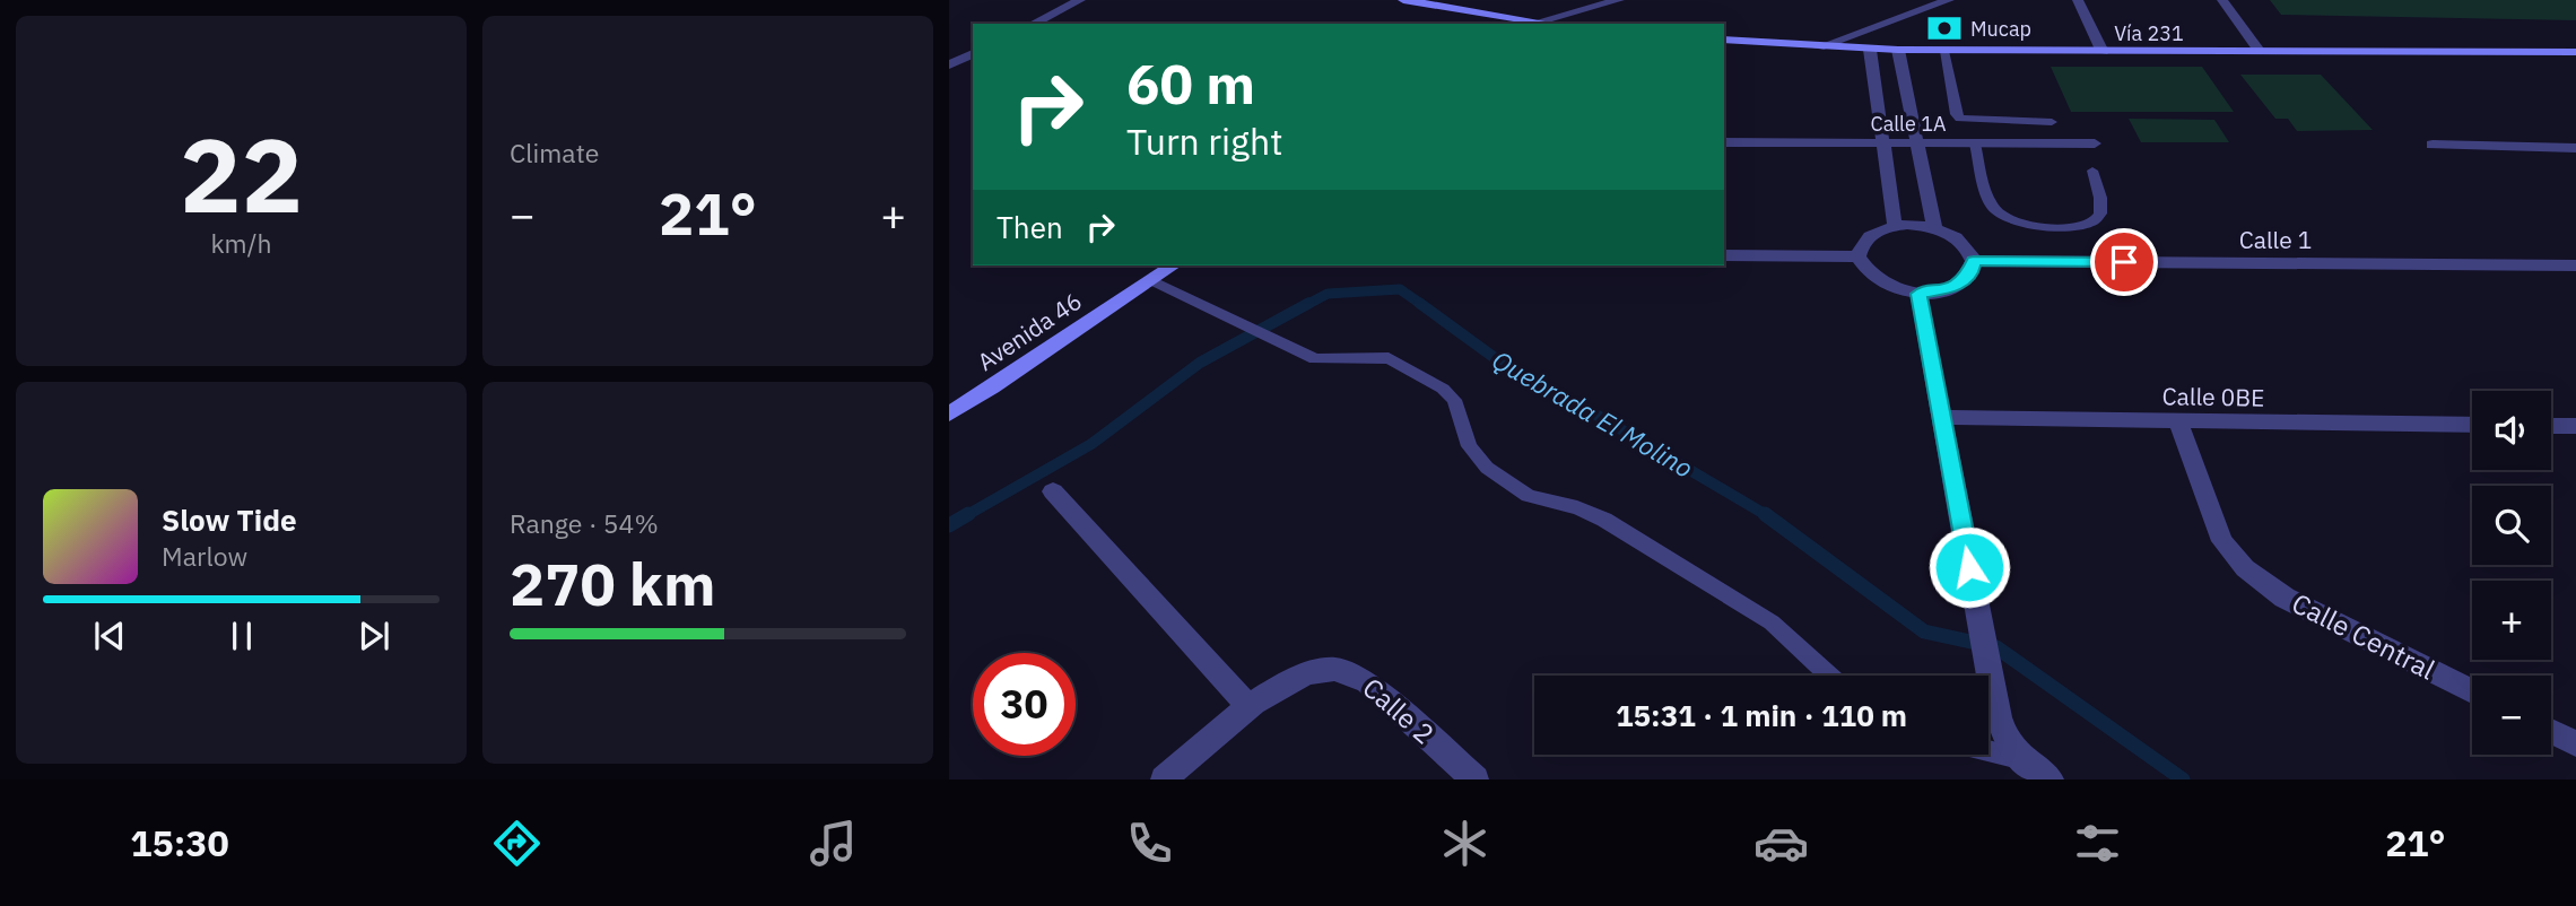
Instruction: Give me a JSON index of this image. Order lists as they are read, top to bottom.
{
  "streets": {
    "main road": ["Vía 231", "Avenida 46"],
    "street": [
      "Calle 1A",
      "Calle 1",
      "Calle 0BE",
      "Calle Central",
      "Calle 2"
    ]
  },
  "crossings": [
    ["Calle 0BE", "Calle Central"]
  ],
  "water": ["Quebrada El Molino"],
  "places": {
    "bank": ["Mucap"]
  },
  "page": {
    "tile": [
      ["22", "km/h"],
      "Climate",
      ["Range · 54%", "270 km"]
    ],
    "turn": ["60 m", "Turn right"],
    "heat": ["−", "21°", "+"],
    "then": "Then",
    "map_buttons": ["+", "−"],
    "song": ["Slow Tide", "Marlow"],
    "limit": "30",
    "trip": "15:31 · 1 min · 110 m",
    "tabs": ["15:30", "21°"]
  }
}
